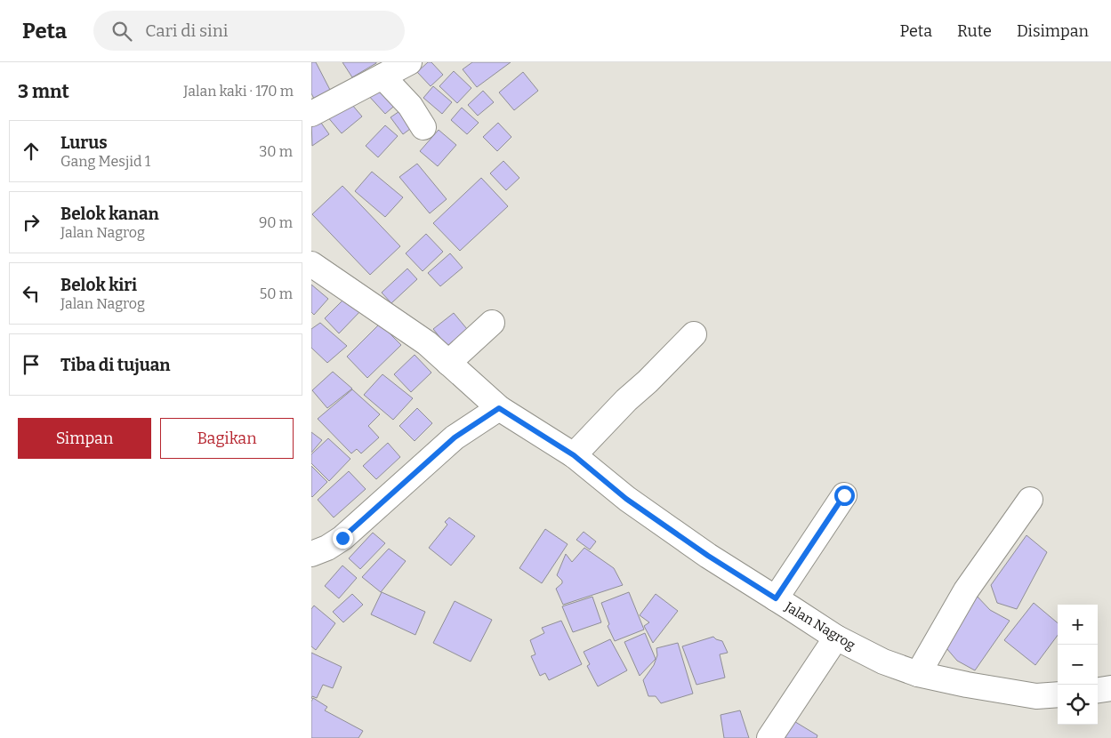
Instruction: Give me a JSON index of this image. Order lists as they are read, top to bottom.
{
  "streets": {
    "street": ["Jalan Nagrog"]
  },
  "page": {
    "header": "Peta",
    "search": "Cari di sini",
    "nav": ["Peta", "Rute", "Disimpan"],
    "heading": ["3 mnt", "Jalan kaki · 170 m"],
    "list": [
      ["Lurus", "Gang Mesjid 1", "30 m"],
      ["Belok kanan", "Jalan Nagrog", "90 m"],
      ["Belok kiri", "Jalan Nagrog", "50 m"],
      "Tiba di tujuan"
    ],
    "buttons": ["Simpan", "Bagikan"],
    "map_buttons": ["+", "−"]
  }
}
